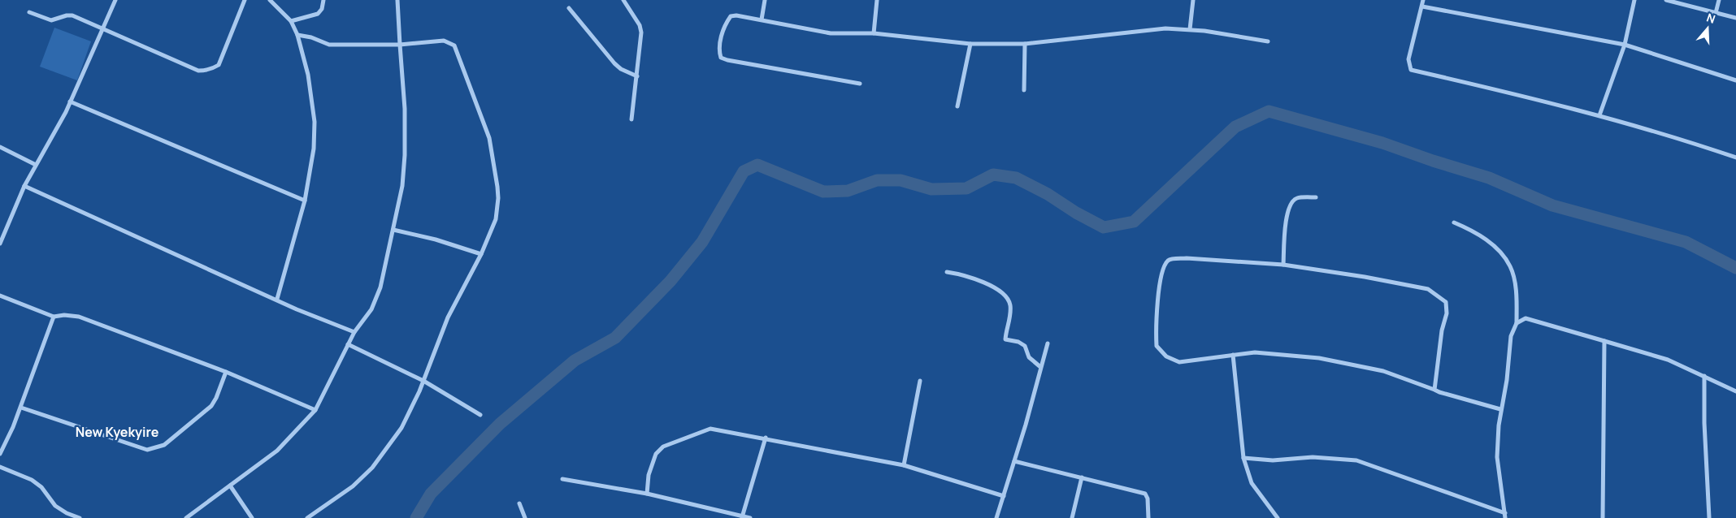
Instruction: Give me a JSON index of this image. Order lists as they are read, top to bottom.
{
  "districts": ["New Kyekyire"],
  "north": "top"
}
